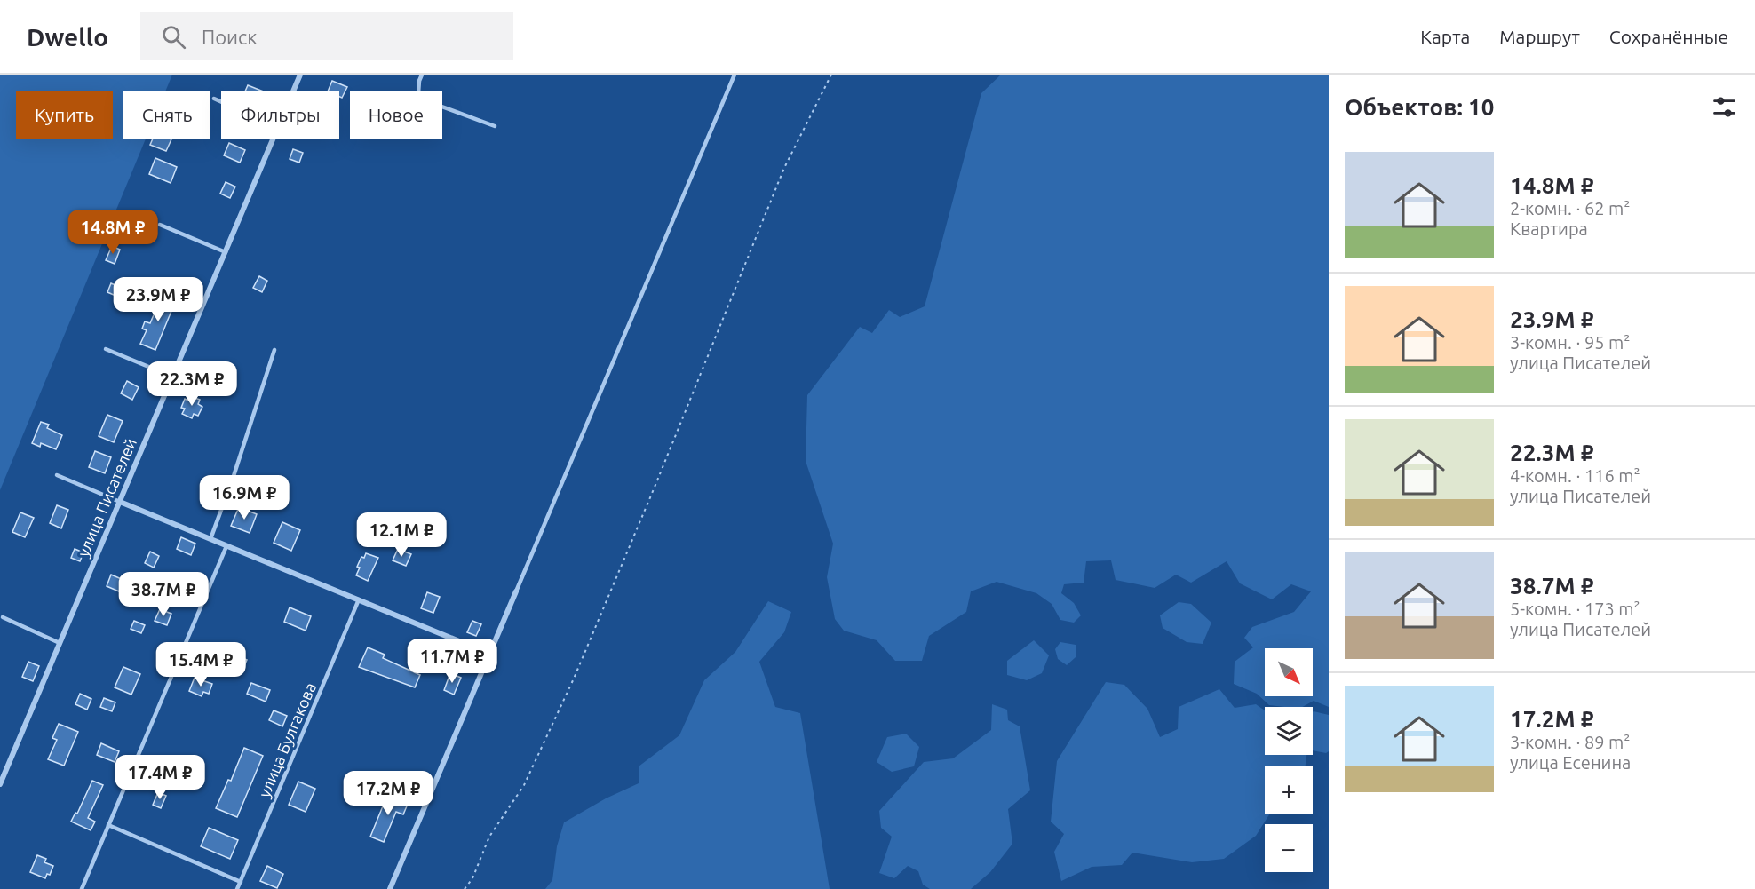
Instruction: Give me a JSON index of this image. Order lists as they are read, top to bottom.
{
  "streets": {
    "street": ["улица Писателей"],
    "lane": ["улица Булгакова"]
  },
  "north": "bottom right",
  "page": {
    "header": "Dwello",
    "search": "Поиск",
    "nav": ["Карта", "Маршрут", "Сохранённые"],
    "heading": "Объектов: 10",
    "chip": [
      "Купить",
      "Снять",
      "Фильтры",
      "Новое"
    ],
    "list": [
      {
        "name": "14.8M ₽",
        "note": "2-комн. · 62 m² · Квартира"
      },
      {
        "name": "23.9M ₽",
        "note": "3-комн. · 95 m² · улица Писателей"
      },
      {
        "name": "22.3M ₽",
        "note": "4-комн. · 116 m² · улица Писателей"
      },
      {
        "name": "38.7M ₽",
        "note": "5-комн. · 173 m² · улица Писателей"
      },
      {
        "name": "17.2M ₽",
        "note": "3-комн. · 89 m² · улица Есенина"
      }
    ],
    "price": [
      "14.8M ₽",
      "23.9M ₽",
      "22.3M ₽",
      "16.9M ₽",
      "12.1M ₽",
      "38.7M ₽",
      "11.7M ₽",
      "15.4M ₽",
      "17.4M ₽",
      "17.2M ₽"
    ],
    "map_buttons": ["+", "−"]
  }
}
